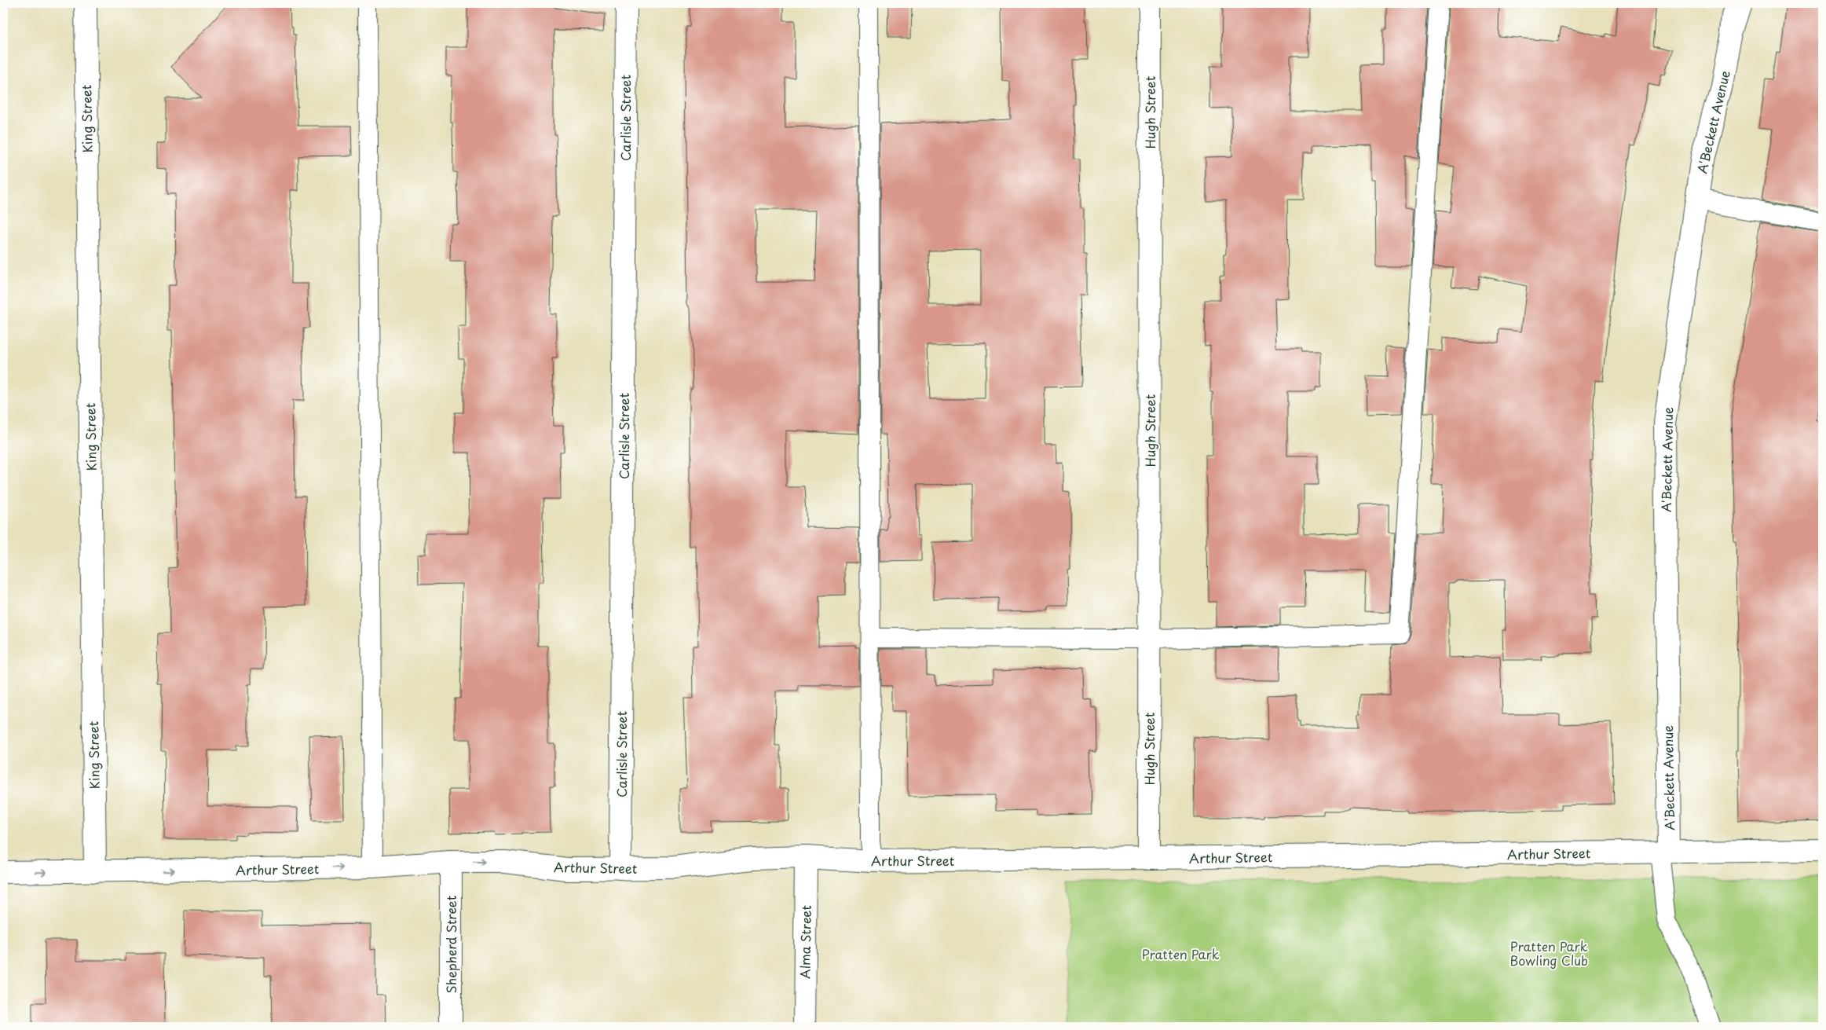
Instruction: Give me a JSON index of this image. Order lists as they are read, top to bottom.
{
  "streets": {
    "street": [
      "Hugh Street",
      "Carlisle Street",
      "King Street",
      "A'Beckett Avenue",
      "Arthur Street",
      "Alma Street",
      "Shepherd Street"
    ]
  },
  "crossings": [
    ["Hugh Street", "Arthur Street"],
    ["Carlisle Street", "Arthur Street"],
    ["King Street", "Arthur Street"],
    ["A'Beckett Avenue", "Arthur Street"],
    ["Arthur Street", "Alma Street"],
    ["Arthur Street", "Shepherd Street"]
  ],
  "parks": ["Pratten Park Bowling Club", "Pratten Park"]
}
